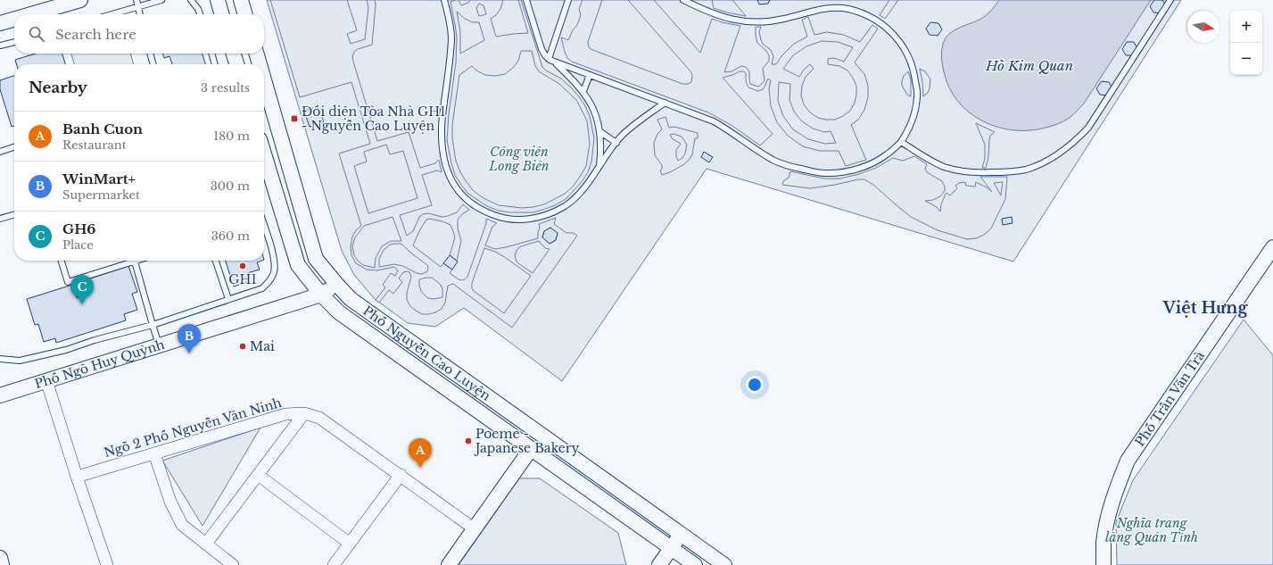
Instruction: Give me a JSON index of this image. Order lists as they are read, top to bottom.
{
  "streets": {
    "street": [
      "Phố Nguyễn Cao Luyện",
      "Phố Ngô Huy Quỳnh",
      "Phố Trần Văn Trà",
      "Ngõ 2 Phố Nguyễn Văn Ninh"
    ]
  },
  "crossings": [
    ["Phố Nguyễn Cao Luyện", "Phố Ngô Huy Quỳnh"]
  ],
  "districts": ["Việt Hưng"],
  "water": ["Hồ Kim Quan"],
  "parks": ["Công viên Long Biên", "Nghĩa trang làng Quán Tỉnh"],
  "places": {
    "transit": ["Đối diện Tòa Nhà GH1 - Nguyễn Cao Luyện"],
    "other": ["GH1", "Mai", "Poeme - Japanese Bakery"]
  },
  "north": "right",
  "page": {
    "map_buttons": ["+", "−"],
    "search": "Search here",
    "heading": ["Nearby", "3 results"],
    "list": [
      {
        "mark": "A",
        "name": "Banh Cuon",
        "note": "Restaurant",
        "value": "180 m"
      },
      {
        "mark": "B",
        "name": "WinMart+",
        "note": "Supermarket",
        "value": "300 m"
      },
      {
        "mark": "C",
        "name": "GH6",
        "note": "Place",
        "value": "360 m"
      }
    ],
    "pins": ["C", "B", "A"]
  }
}
